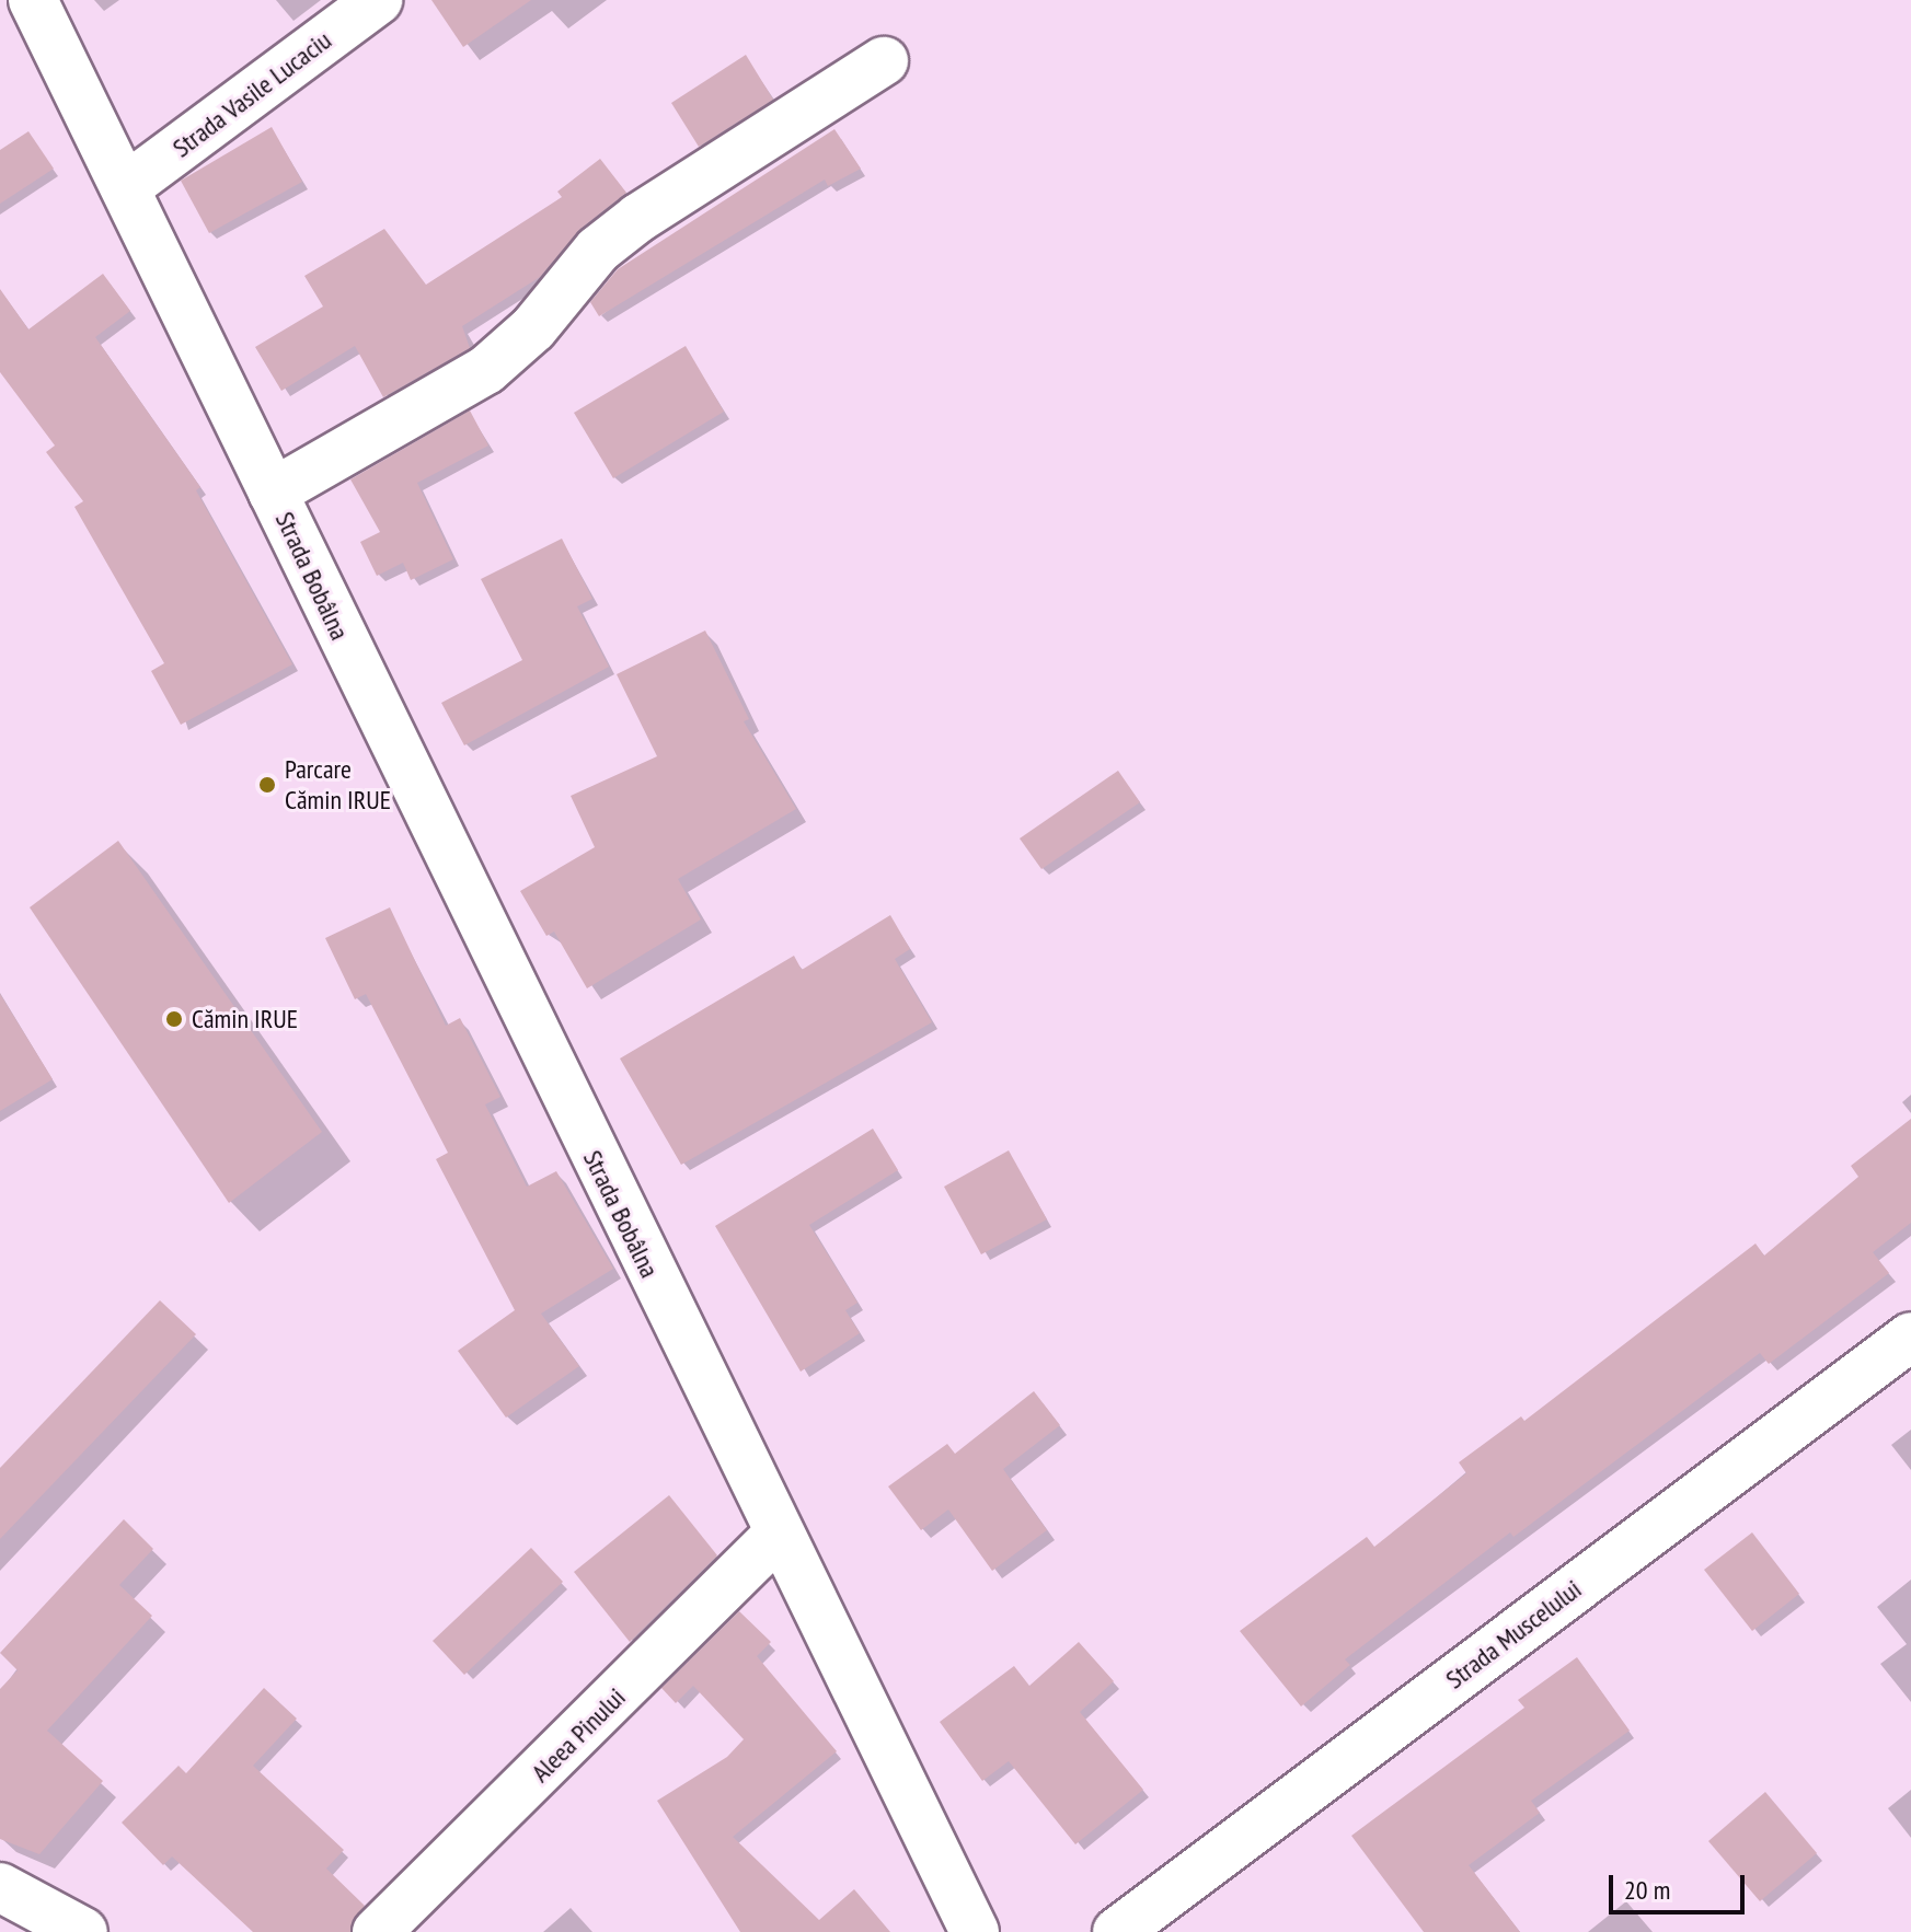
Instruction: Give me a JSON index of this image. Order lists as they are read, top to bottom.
{
  "streets": {
    "street": [
      "Strada Vasile Lucaciu",
      "Strada Bobâlna",
      "Strada Muscelului",
      "Aleea Pinului"
    ]
  },
  "crossings": [
    ["Strada Vasile Lucaciu", "Strada Bobâlna"],
    ["Strada Bobâlna", "Aleea Pinului"]
  ],
  "places": ["Parcare Cămin IRUE", "Cămin IRUE"],
  "scale_bar": "20 m"
}
